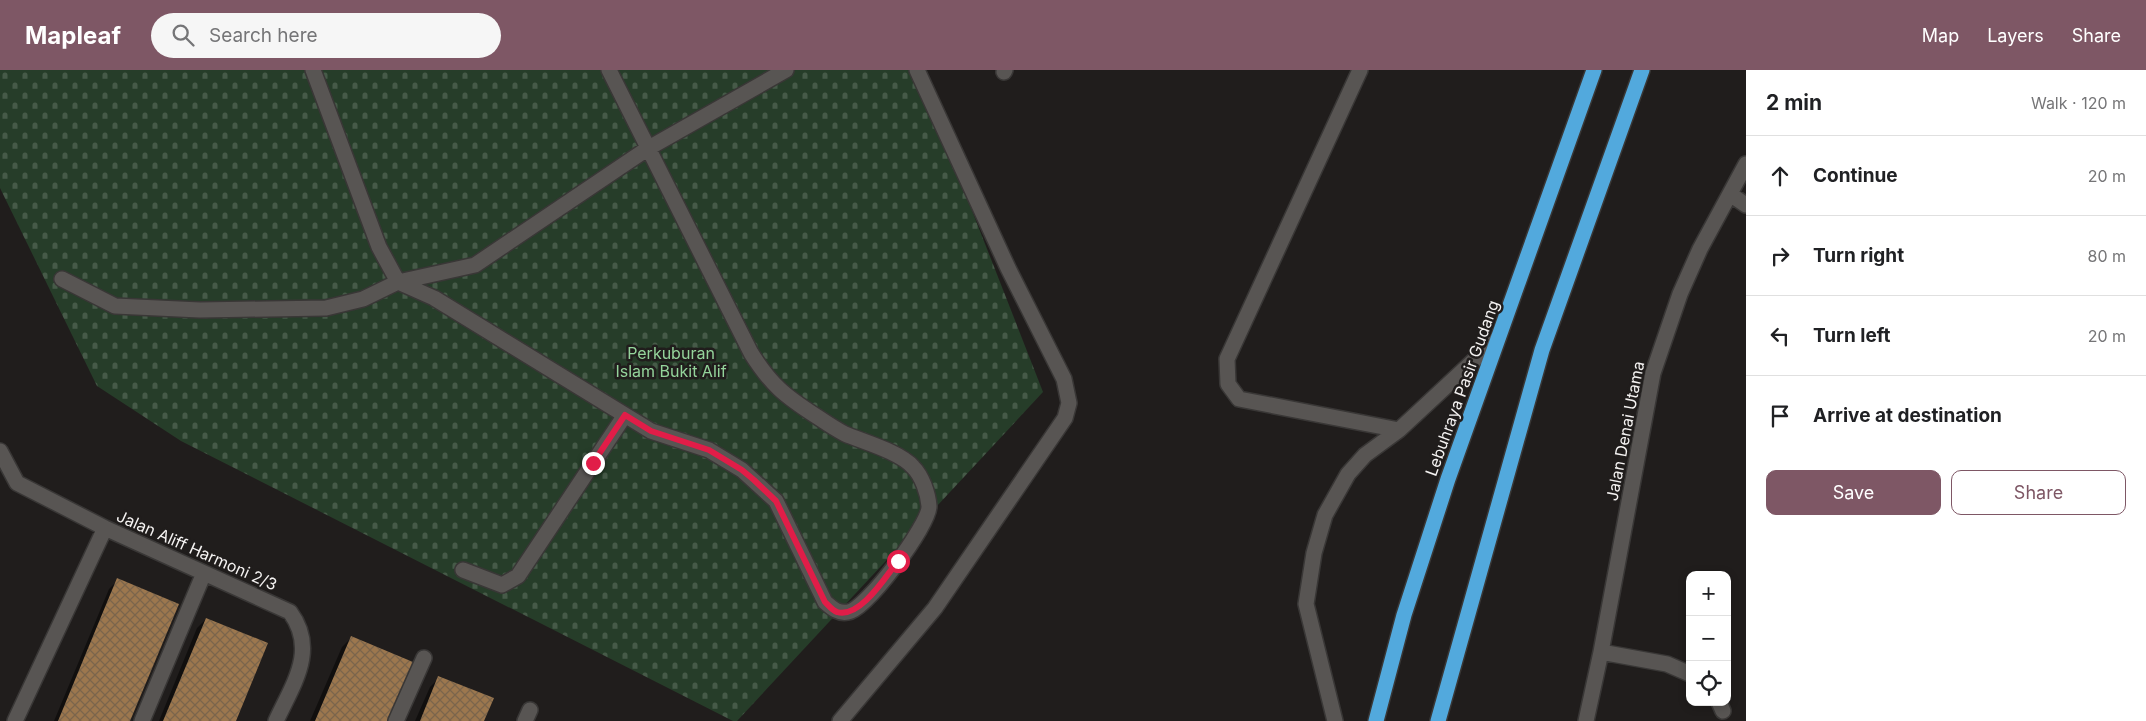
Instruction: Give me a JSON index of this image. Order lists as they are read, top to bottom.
{
  "streets": {
    "highway": ["Lebuhraya Pasir Gudang"],
    "street": ["Jalan Denai Utama", "Jalan Aliff Harmoni 2/3"]
  },
  "parks": ["Perkuburan Islam Bukit Alif"],
  "page": {
    "header": "Mapleaf",
    "search": "Search here",
    "nav": ["Map", "Layers", "Share"],
    "heading": ["2 min", "Walk · 120 m"],
    "list": [
      ["Continue", "20 m"],
      ["Turn right", "80 m"],
      ["Turn left", "20 m"],
      "Arrive at destination"
    ],
    "buttons": ["Save", "Share"],
    "map_buttons": ["+", "−"]
  }
}
